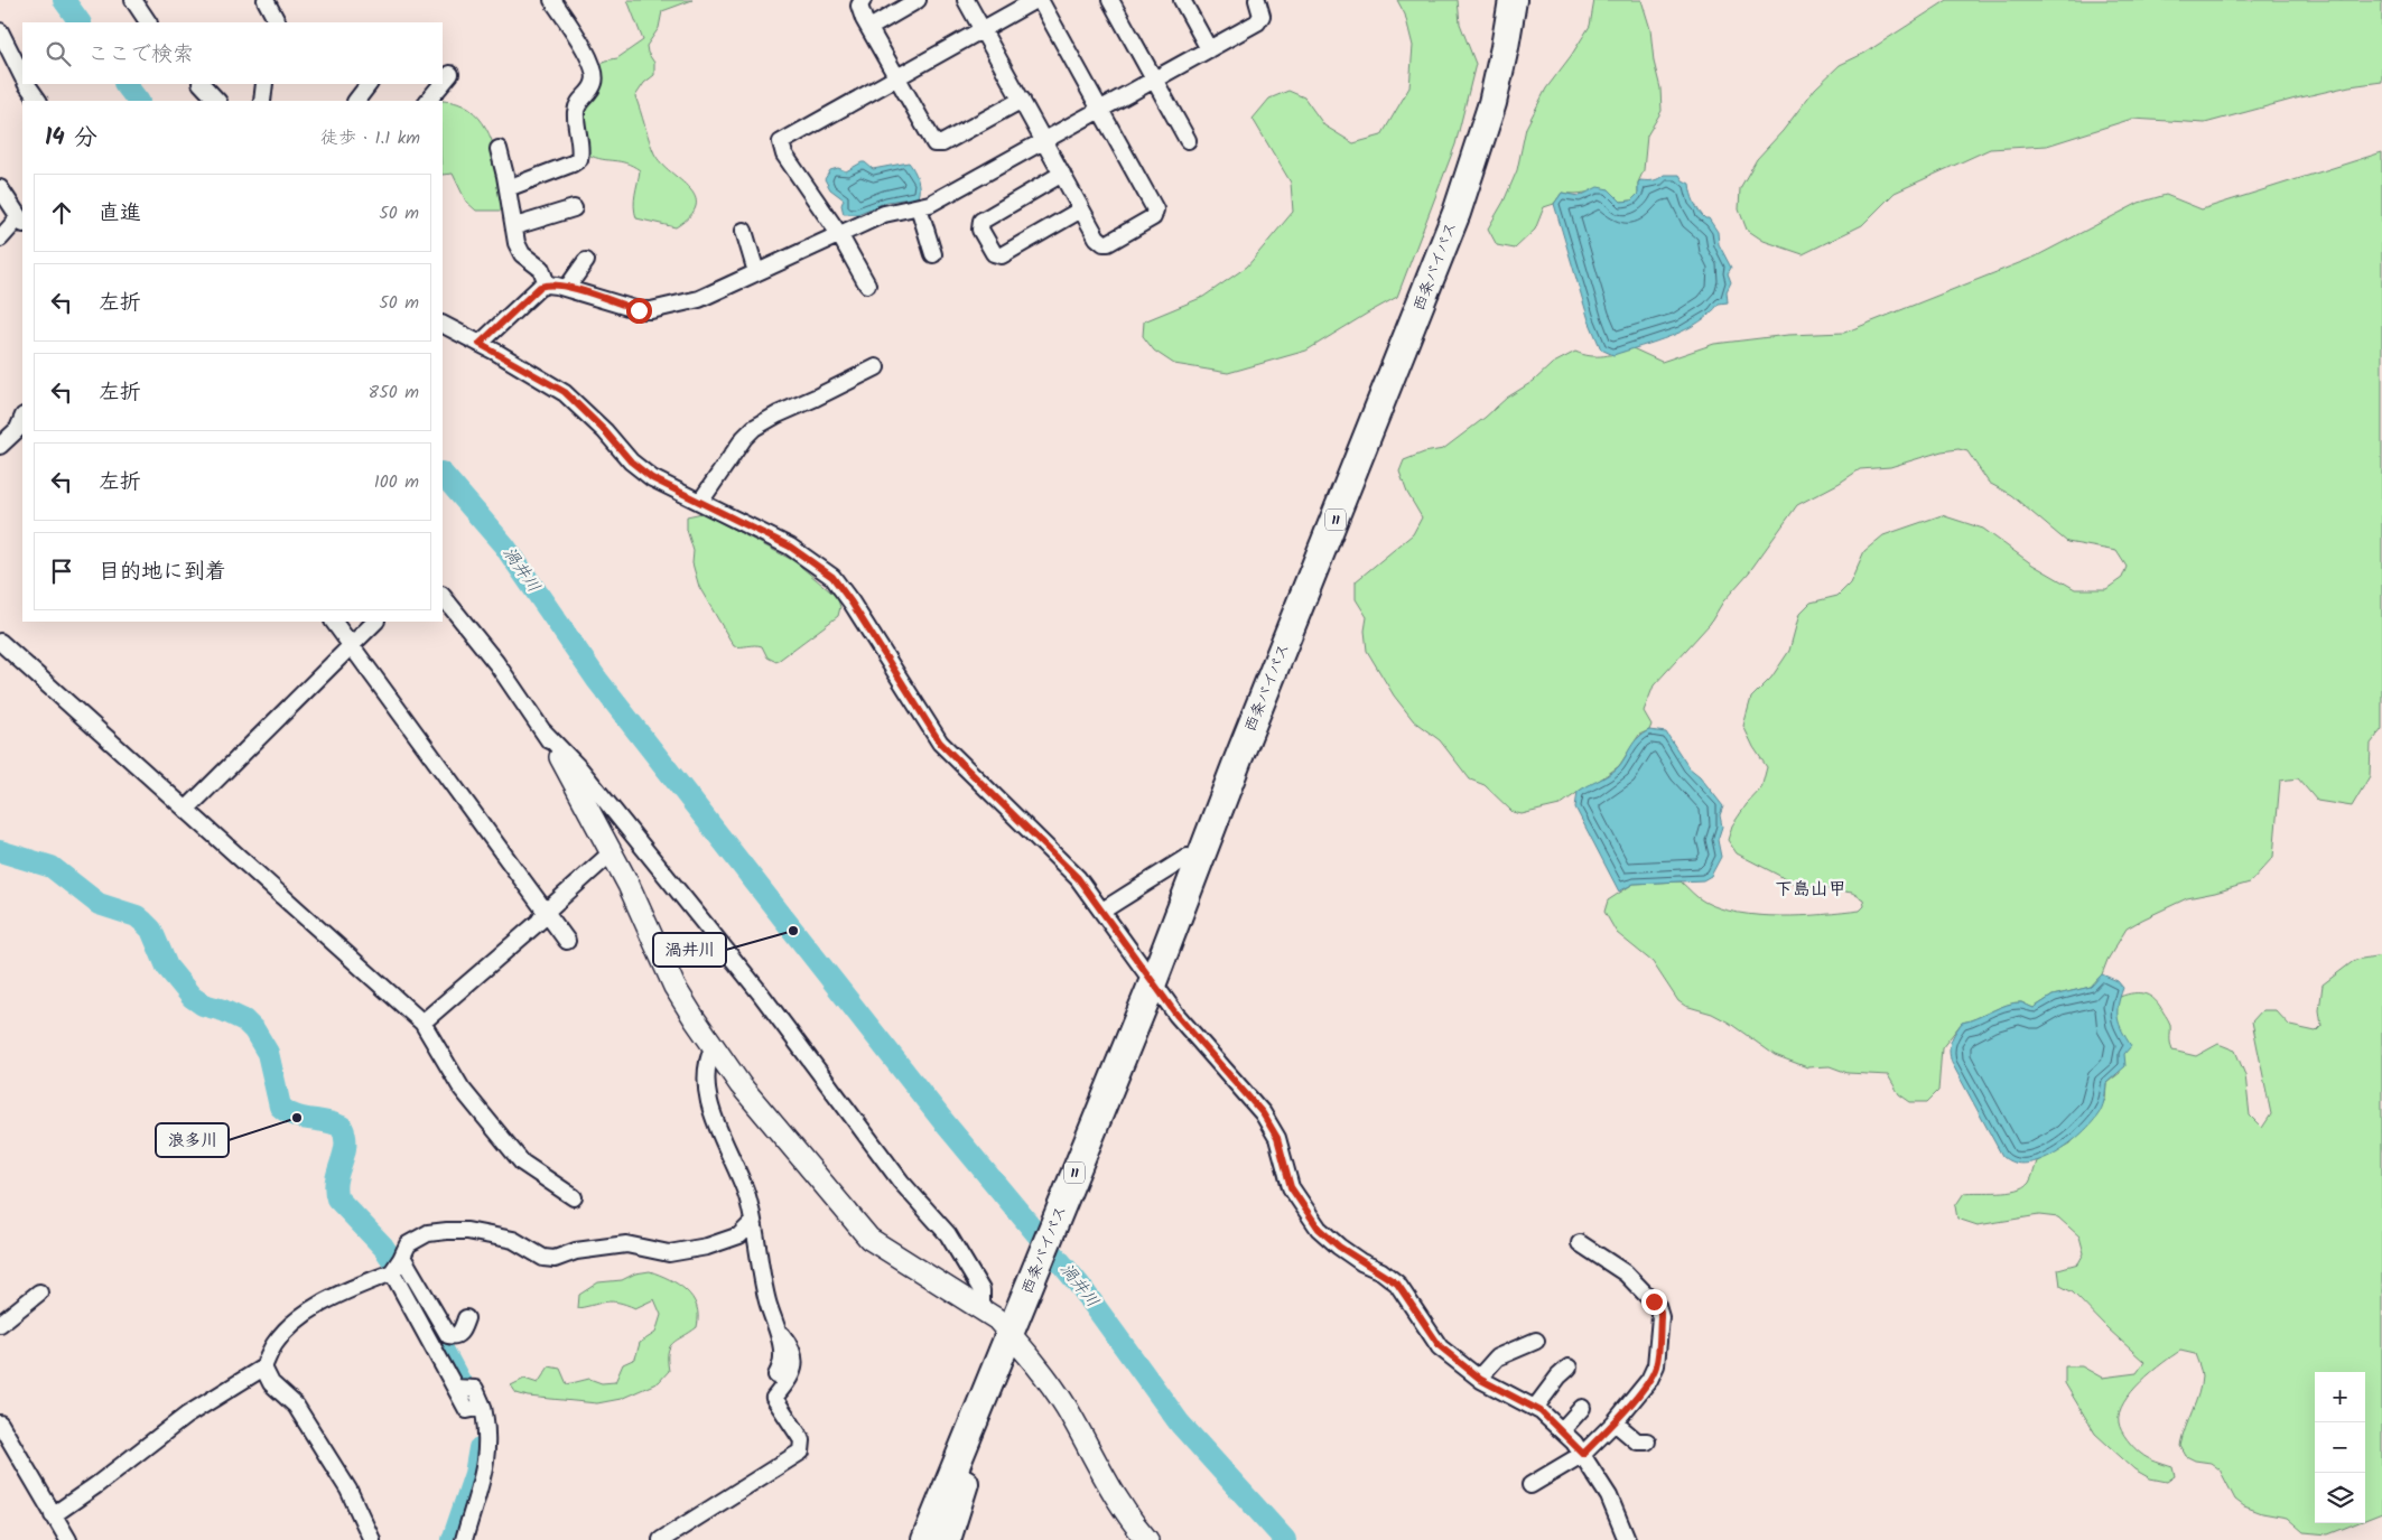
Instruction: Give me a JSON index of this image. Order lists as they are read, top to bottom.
{
  "streets": {
    "highway": ["西条バイパス", "11"]
  },
  "districts": ["下島山甲"],
  "water": ["渦井川"],
  "places": ["渦井川", "浪多川"],
  "page": {
    "search": "ここで検索",
    "heading": ["14 分", "徒歩 · 1.1 km"],
    "list": [
      ["直進", "50 m"],
      ["左折", "50 m"],
      ["左折", "850 m"],
      ["左折", "100 m"],
      "目的地に到着"
    ],
    "map_buttons": ["+", "−"]
  }
}
